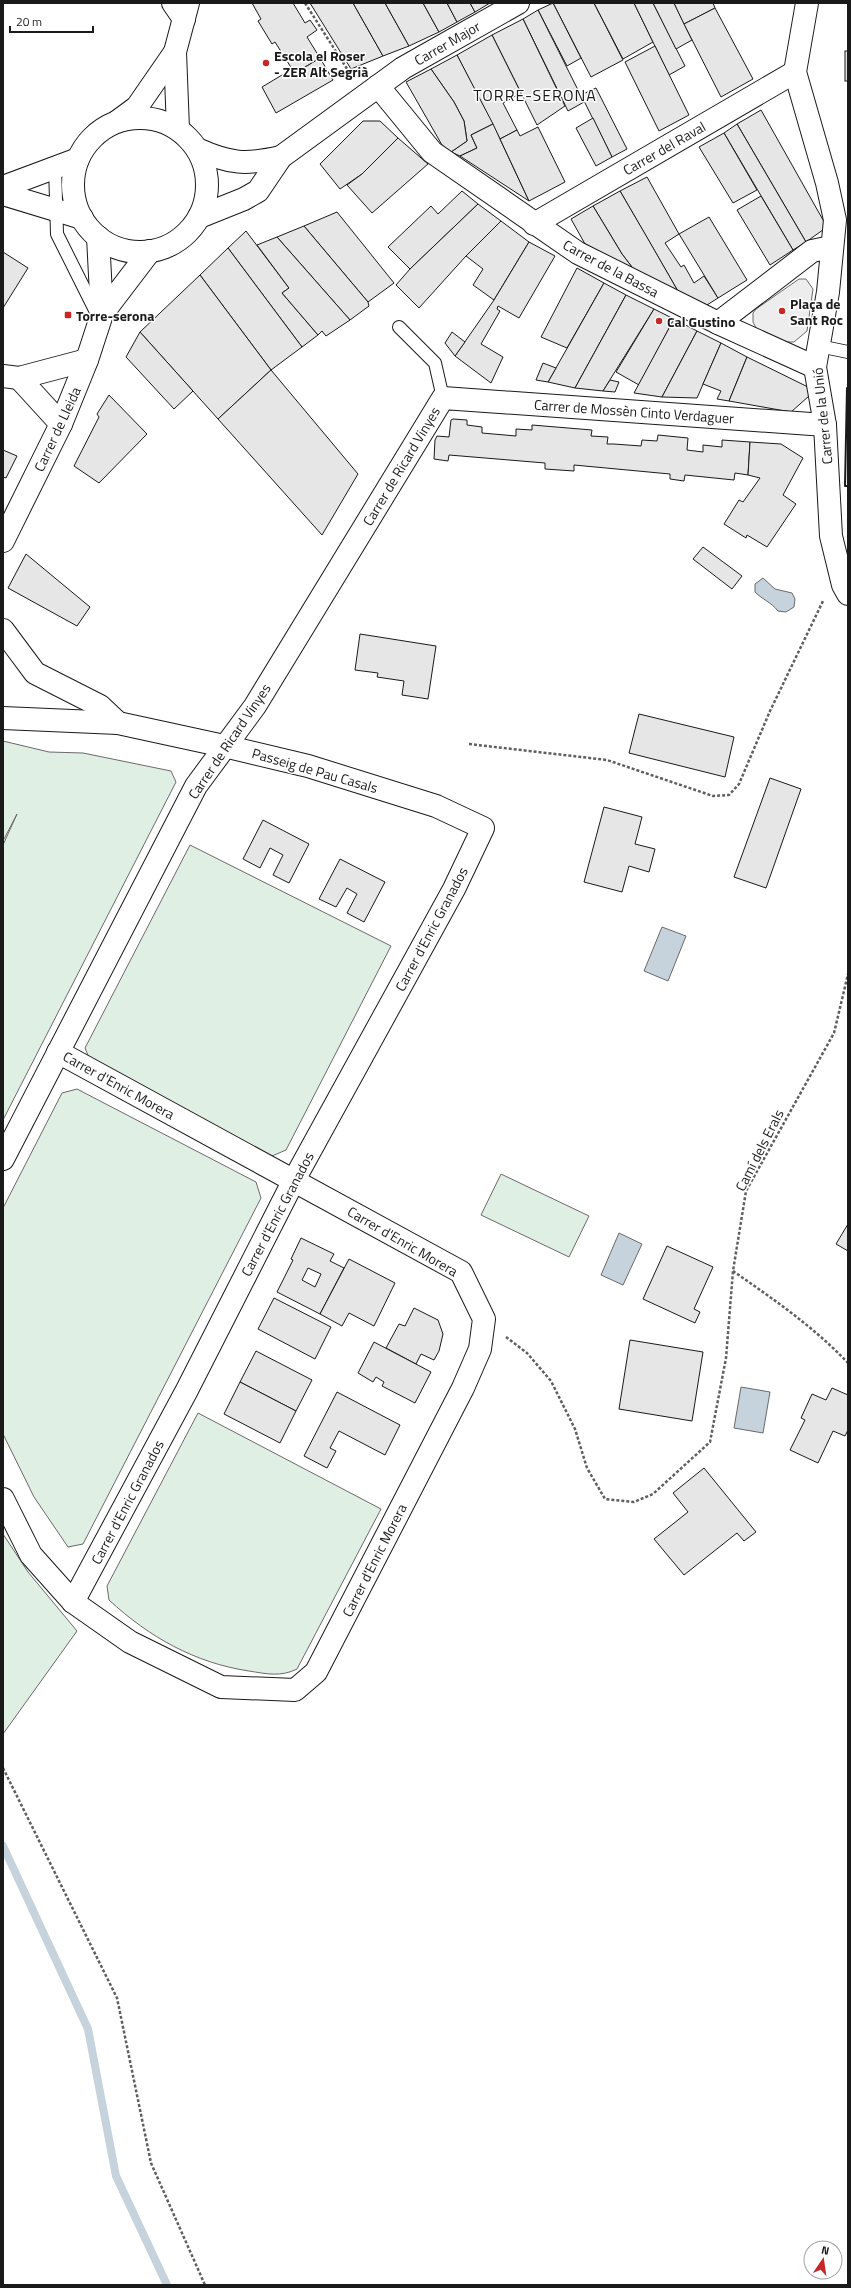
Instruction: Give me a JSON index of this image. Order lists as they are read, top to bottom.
{
  "streets": {
    "street": [
      "Carrer Major",
      "Carrer del Raval",
      "Carrer de la Bassa",
      "Carrer de Mossèn Cinto Verdaguer",
      "Carrer de la Unió",
      "Carrer de Lleida",
      "Carrer de Ricard Vinyes",
      "Passeig de Pau Casals",
      "Carrer d'Enric Granados",
      "Carrer d'Enric Morera"
    ],
    "path": ["Camí dels Erals"]
  },
  "crossings": [
    ["Carrer Major", "Carrer de la Bassa"],
    ["Carrer del Raval", "Carrer de la Bassa"],
    ["Carrer del Raval", "Carrer de la Unió"],
    ["Carrer de la Bassa", "Carrer de la Unió"],
    ["Carrer de Mossèn Cinto Verdaguer", "Carrer de la Unió"],
    ["Carrer de Mossèn Cinto Verdaguer", "Carrer de Ricard Vinyes"],
    ["Carrer de Ricard Vinyes", "Passeig de Pau Casals"],
    ["Carrer de Ricard Vinyes", "Carrer d'Enric Morera"],
    ["Passeig de Pau Casals", "Carrer d'Enric Granados"],
    ["Carrer d'Enric Granados", "Carrer d'Enric Morera"],
    ["Carrer d'Enric Morera", "Camí dels Erals"]
  ],
  "districts": ["TORRE-SERONA"],
  "places": {
    "other": ["Escola el Roser - ZER Alt Segrià", "Plaça de Sant Roc", "Cal Gustino"],
    "transit": ["Torre-serona"]
  },
  "scale_bar": "20 m",
  "north": "top"
}
